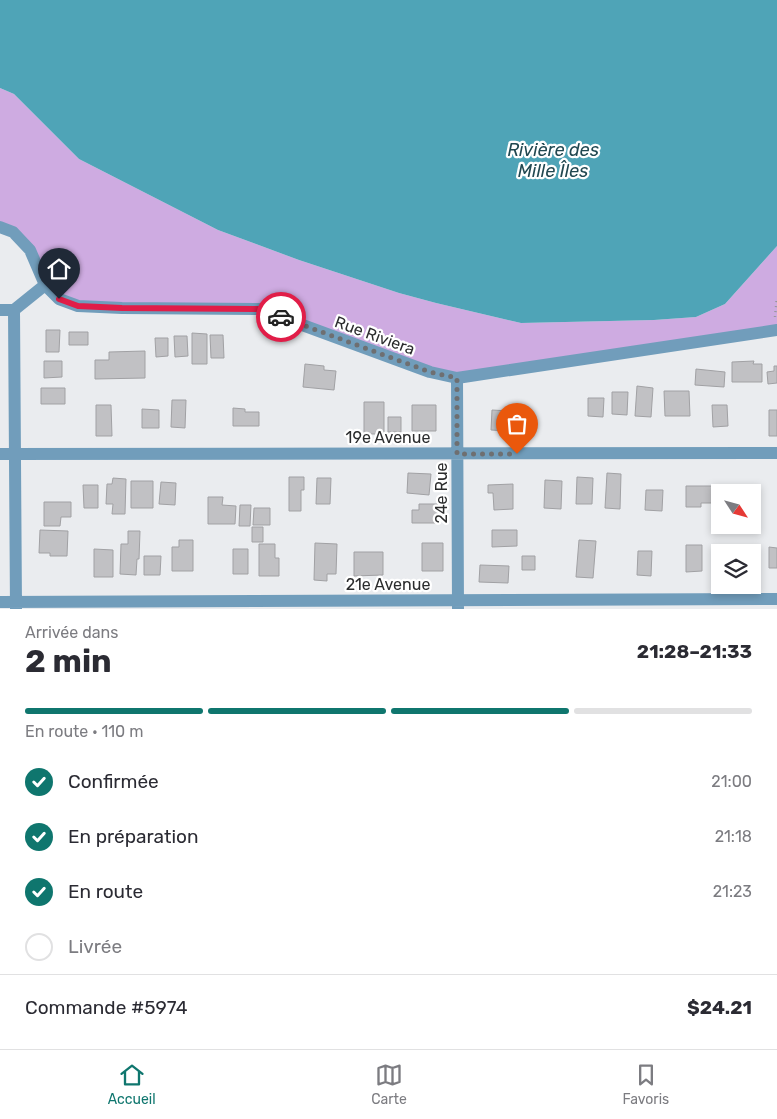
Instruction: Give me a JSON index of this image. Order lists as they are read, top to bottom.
{
  "streets": {
    "street": [
      "Rue Riviera",
      "19e Avenue",
      "24e Rue",
      "21e Avenue"
    ]
  },
  "crossings": [
    ["Rue Riviera", "24e Rue"],
    ["19e Avenue", "24e Rue"],
    ["24e Rue", "21e Avenue"]
  ],
  "water": ["Rivière des Mille Îles"],
  "north": "bottom right",
  "page": {
    "heading": ["2 min", "Arrivée dans", "21:28–21:33"],
    "panel": ["Commande #5974", "$24.21"],
    "bar": "En route · 110 m",
    "list": [
      ["Confirmée", "21:00"],
      ["En préparation", "21:18"],
      ["En route", "21:23"],
      "Livrée"
    ],
    "tabs": ["Accueil", "Carte", "Favoris"]
  }
}
